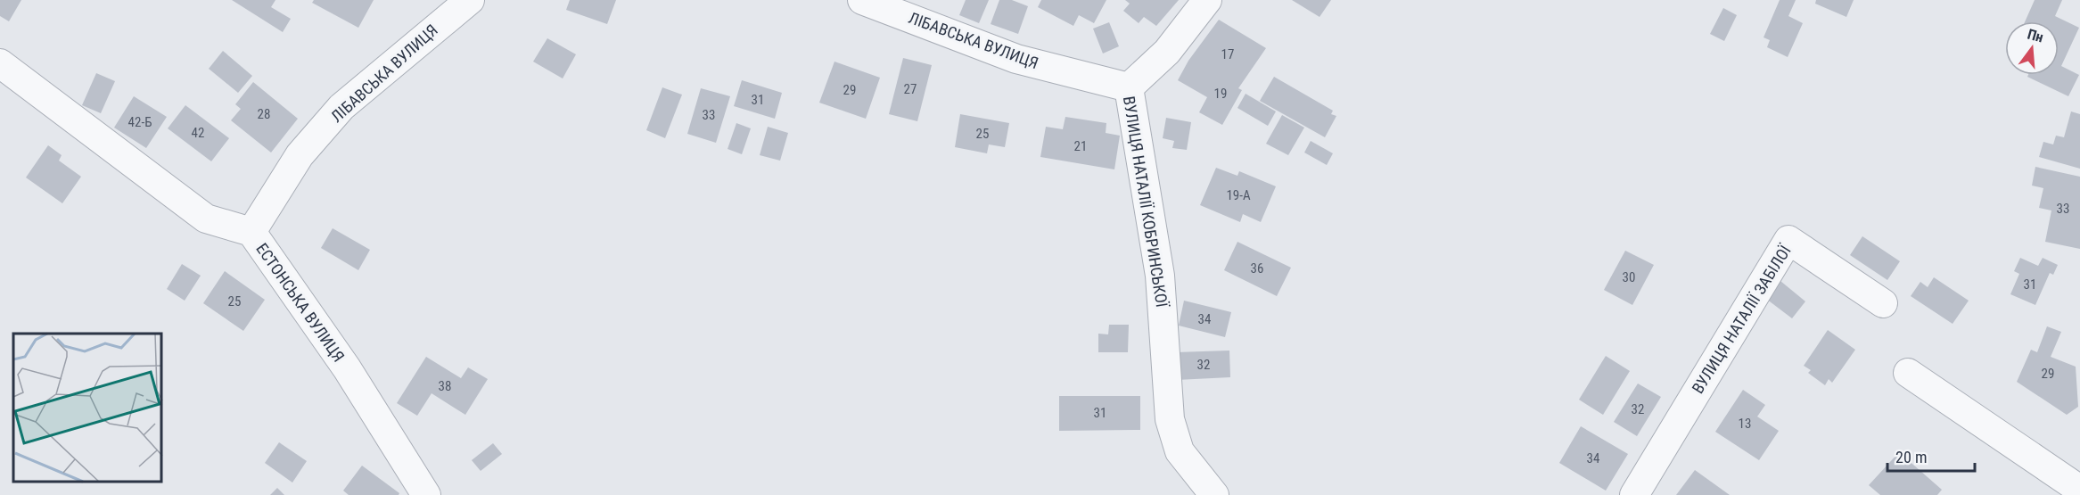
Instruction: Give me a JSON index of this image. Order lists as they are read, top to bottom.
{
  "streets": {
    "street": [
      "ЛІБАВСЬКА ВУЛИЦЯ",
      "ВУЛИЦЯ НАТАЛІЇ КОБРИНСЬКОЇ",
      "ЕСТОНСЬКА ВУЛИЦЯ",
      "ВУЛИЦЯ НАТАЛІЇ ЗАБІЛОЇ"
    ]
  },
  "crossings": [
    ["ЛІБАВСЬКА ВУЛИЦЯ", "ВУЛИЦЯ НАТАЛІЇ КОБРИНСЬКОЇ"],
    ["ЛІБАВСЬКА ВУЛИЦЯ", "ЕСТОНСЬКА ВУЛИЦЯ"]
  ],
  "house_numbers": [
    "17",
    "27",
    "29",
    "19",
    "31",
    "28",
    "33",
    "42-Б",
    "42",
    "25",
    "21",
    "19-А",
    "33",
    "36",
    "30",
    "31",
    "25",
    "34",
    "32",
    "29",
    "38",
    "32",
    "31",
    "13",
    "34"
  ],
  "scale_bar": "20 m",
  "north": "top"
}
